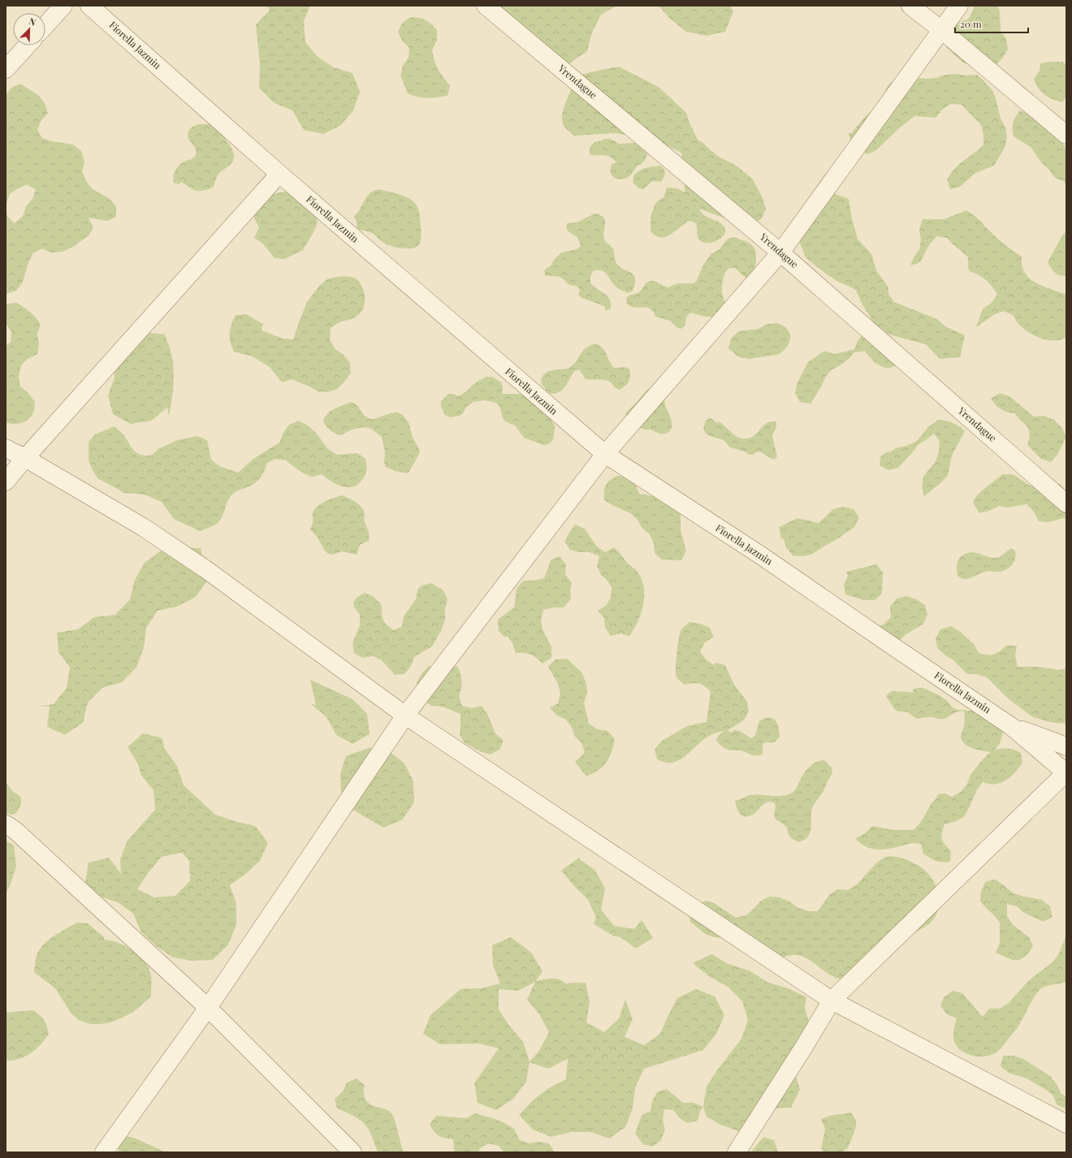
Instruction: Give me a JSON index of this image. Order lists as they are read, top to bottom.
{
  "streets": {
    "street": ["Fiorella Jazmin", "Yrendague"]
  },
  "scale_bar": "20 m",
  "north": "top right"
}
